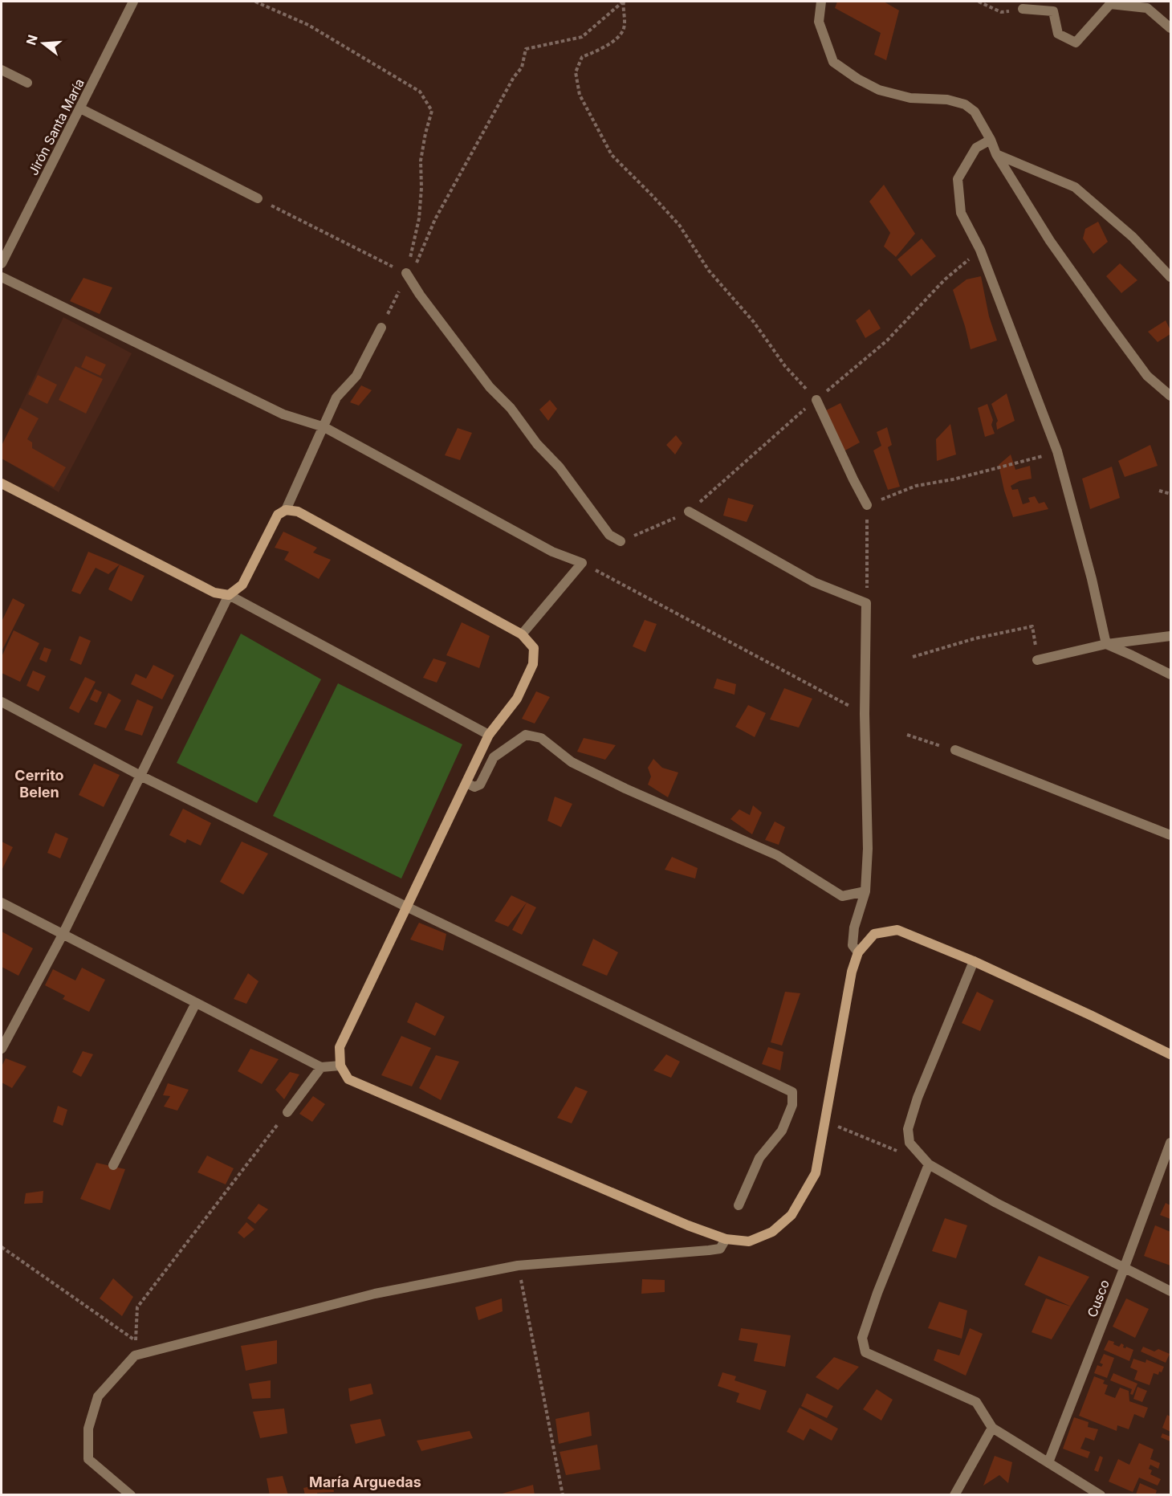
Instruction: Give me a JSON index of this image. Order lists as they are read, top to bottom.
{
  "streets": {
    "street": ["Jirón Santa María", "Cusco"]
  },
  "districts": ["Cerrito Belen", "María Arguedas"],
  "north": "left"
}
